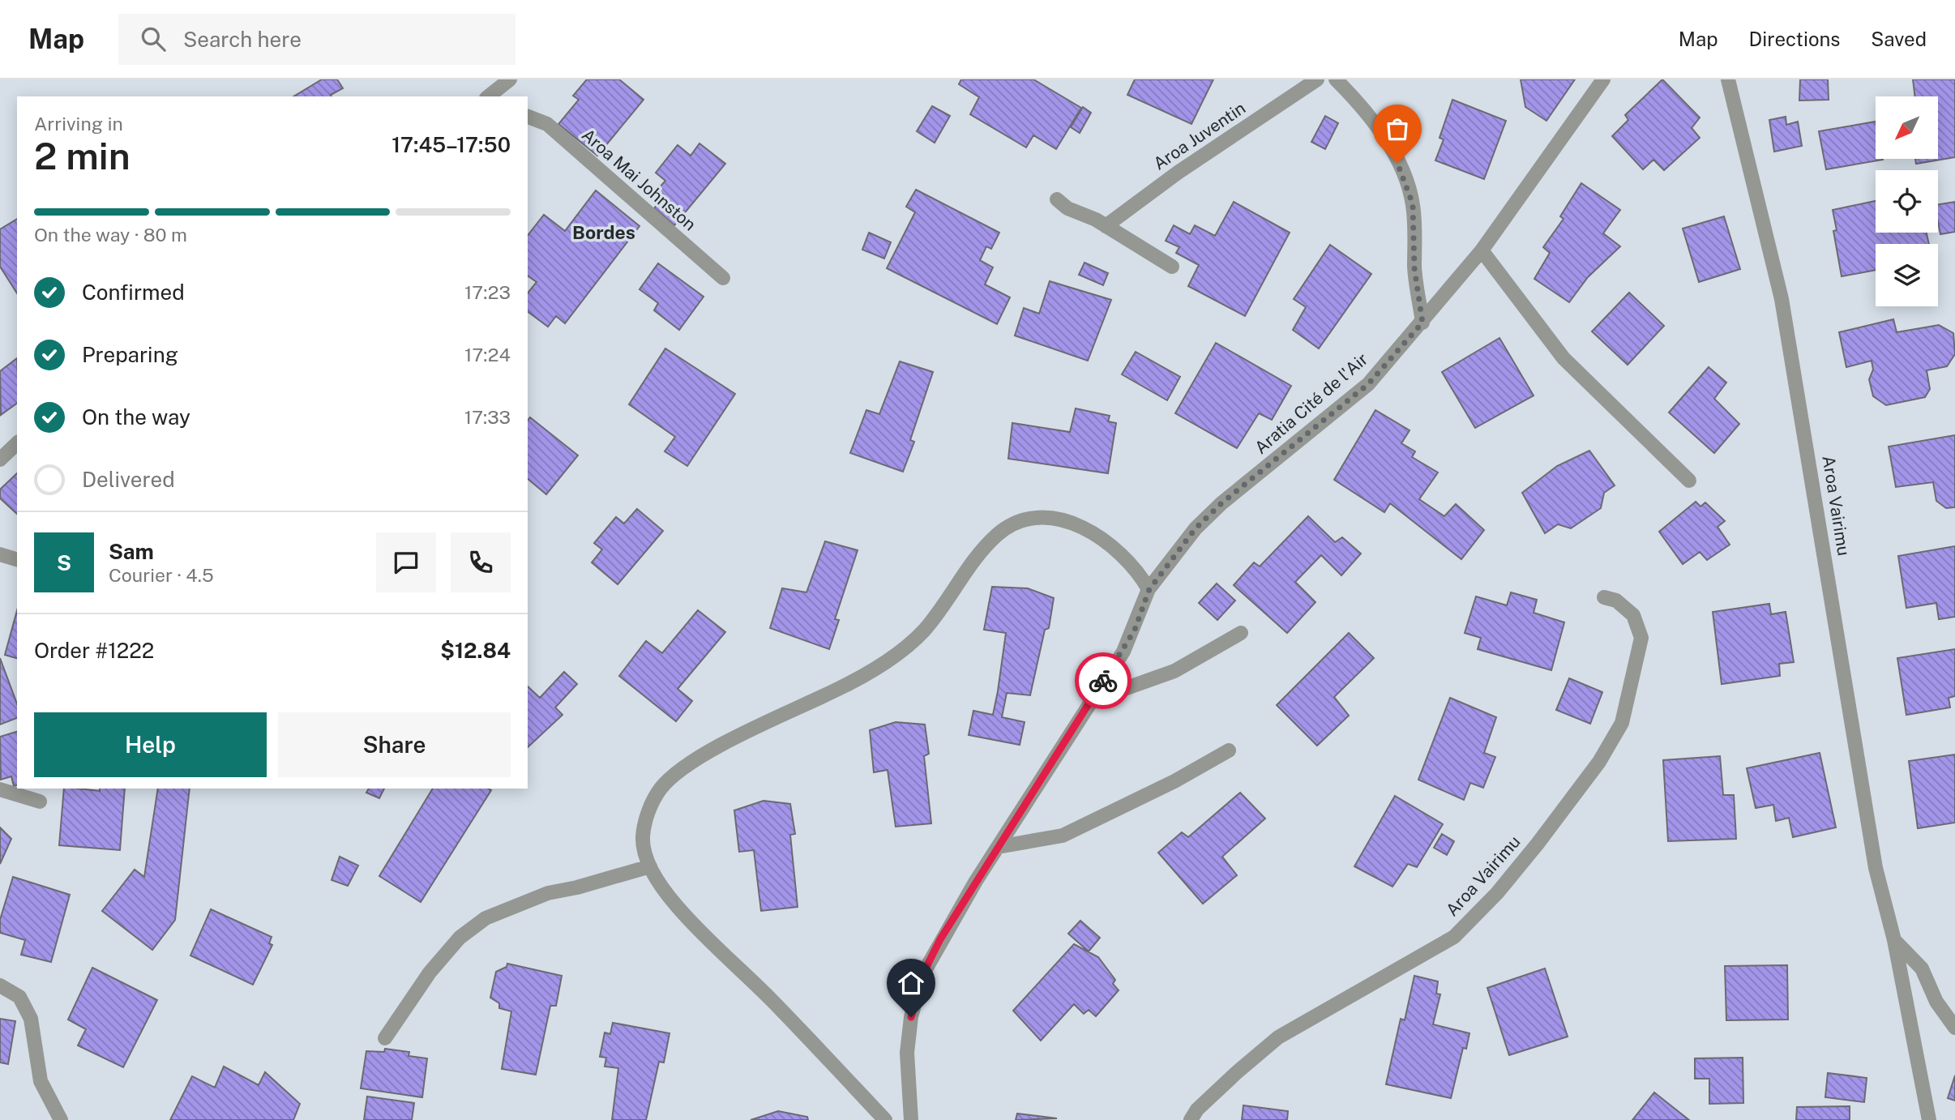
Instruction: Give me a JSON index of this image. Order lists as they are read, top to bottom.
{
  "streets": {
    "street": [
      "Aroa Juventin",
      "Aroa Mai Johnston",
      "Aratia Cité de l'Air",
      "Aroa Vairimu"
    ]
  },
  "districts": ["Bordes"],
  "north": "bottom left",
  "page": {
    "header": "Map",
    "search": "Search here",
    "nav": ["Map", "Directions", "Saved"],
    "heading": ["2 min", "Arriving in", "17:45–17:50"],
    "panel": [
      "Sam",
      "Courier · 4.5",
      "Order #1222",
      "$12.84"
    ],
    "bar": "On the way · 80 m",
    "list": [
      ["Confirmed", "17:23"],
      ["Preparing", "17:24"],
      ["On the way", "17:33"],
      "Delivered"
    ],
    "round": "S",
    "buttons": ["Help", "Share"]
  }
}
